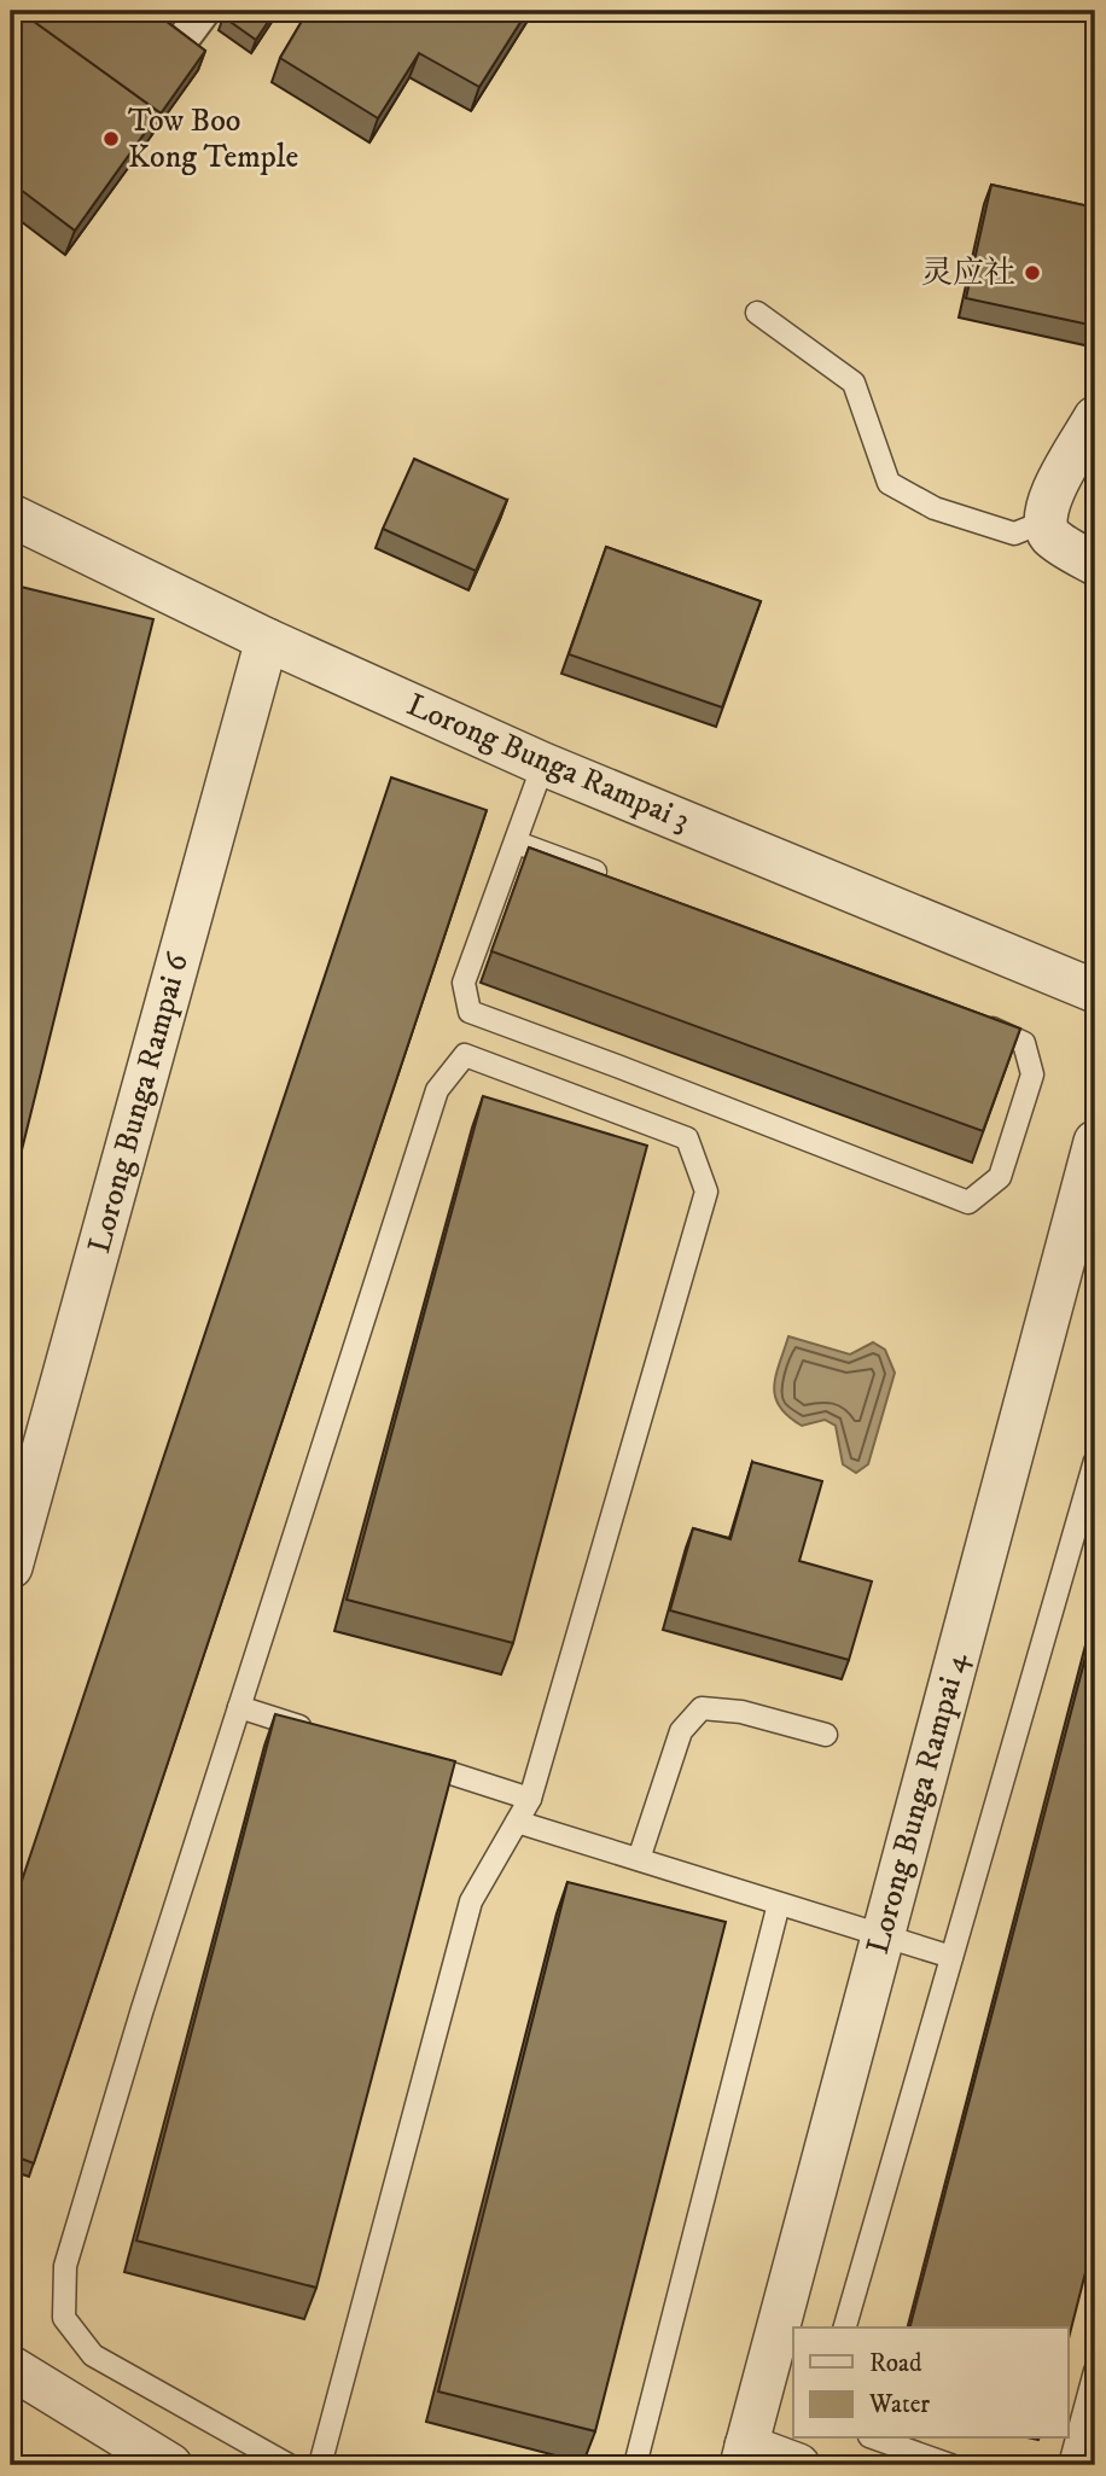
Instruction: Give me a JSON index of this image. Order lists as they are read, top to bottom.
{
  "streets": {
    "street": ["Lorong Bunga Rampai 3", "Lorong Bunga Rampai 6", "Lorong Bunga Rampai 4"]
  },
  "crossings": [
    ["Lorong Bunga Rampai 3", "Lorong Bunga Rampai 6"]
  ],
  "places": ["Tow Boo Kong Temple", "灵应社"],
  "legend": ["Road", "Water"]
}
